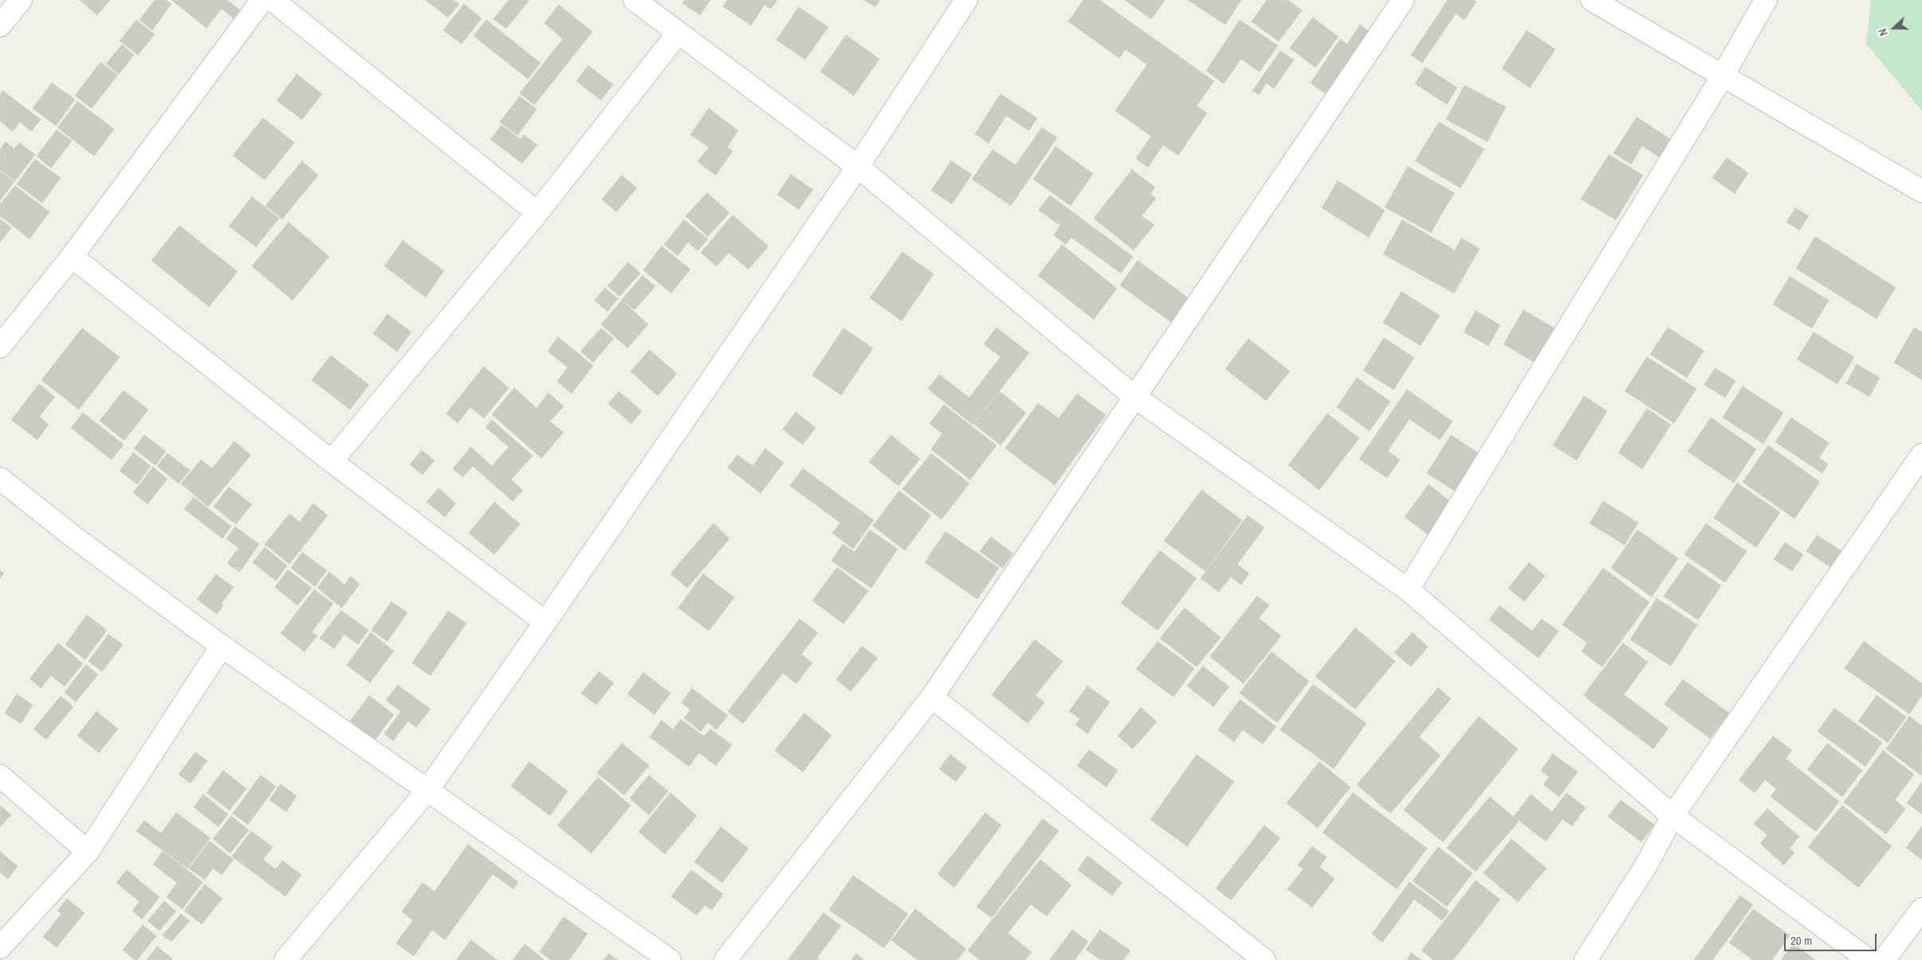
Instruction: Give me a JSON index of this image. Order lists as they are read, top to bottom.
{
  "scale_bar": "20 m",
  "north": "left"
}
